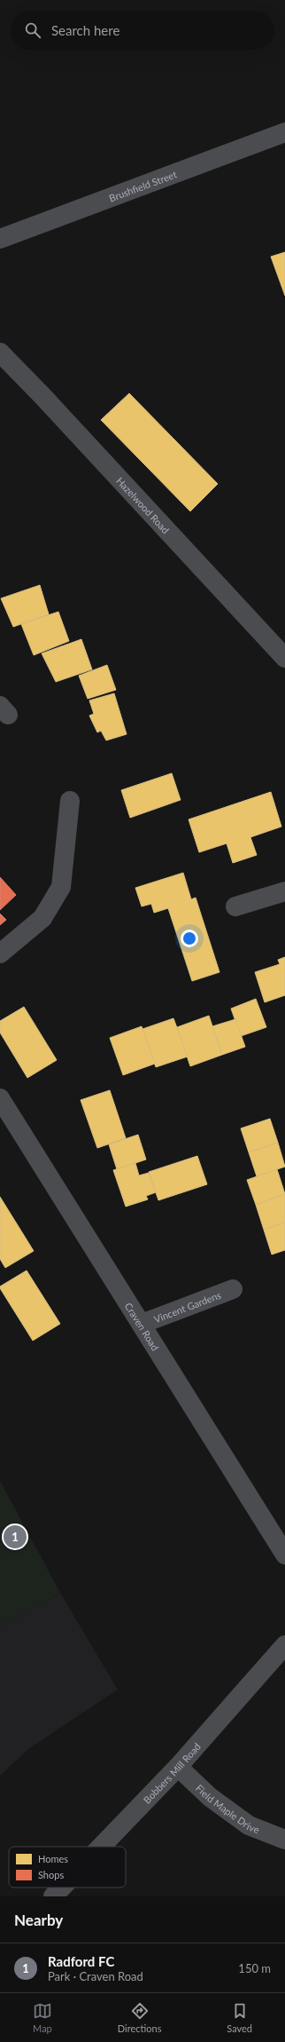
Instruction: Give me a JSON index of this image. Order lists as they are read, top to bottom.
{
  "streets": {
    "street": [
      "Brushfield Street",
      "Hazelwood Road",
      "Vincent Gardens",
      "Craven Road",
      "Bobbers Mill Road",
      "Field Maple Drive"
    ]
  },
  "crossings": [
    ["Vincent Gardens", "Craven Road"],
    ["Bobbers Mill Road", "Field Maple Drive"]
  ],
  "legend": ["Homes", "Shops"],
  "page": {
    "search": "Search here",
    "pins": "1",
    "heading": "Nearby",
    "list": [
      {
        "mark": "1",
        "name": "Radford FC",
        "note": "Park · Craven Road",
        "value": "150 m"
      }
    ],
    "nav": ["Map", "Directions", "Saved"]
  }
}
